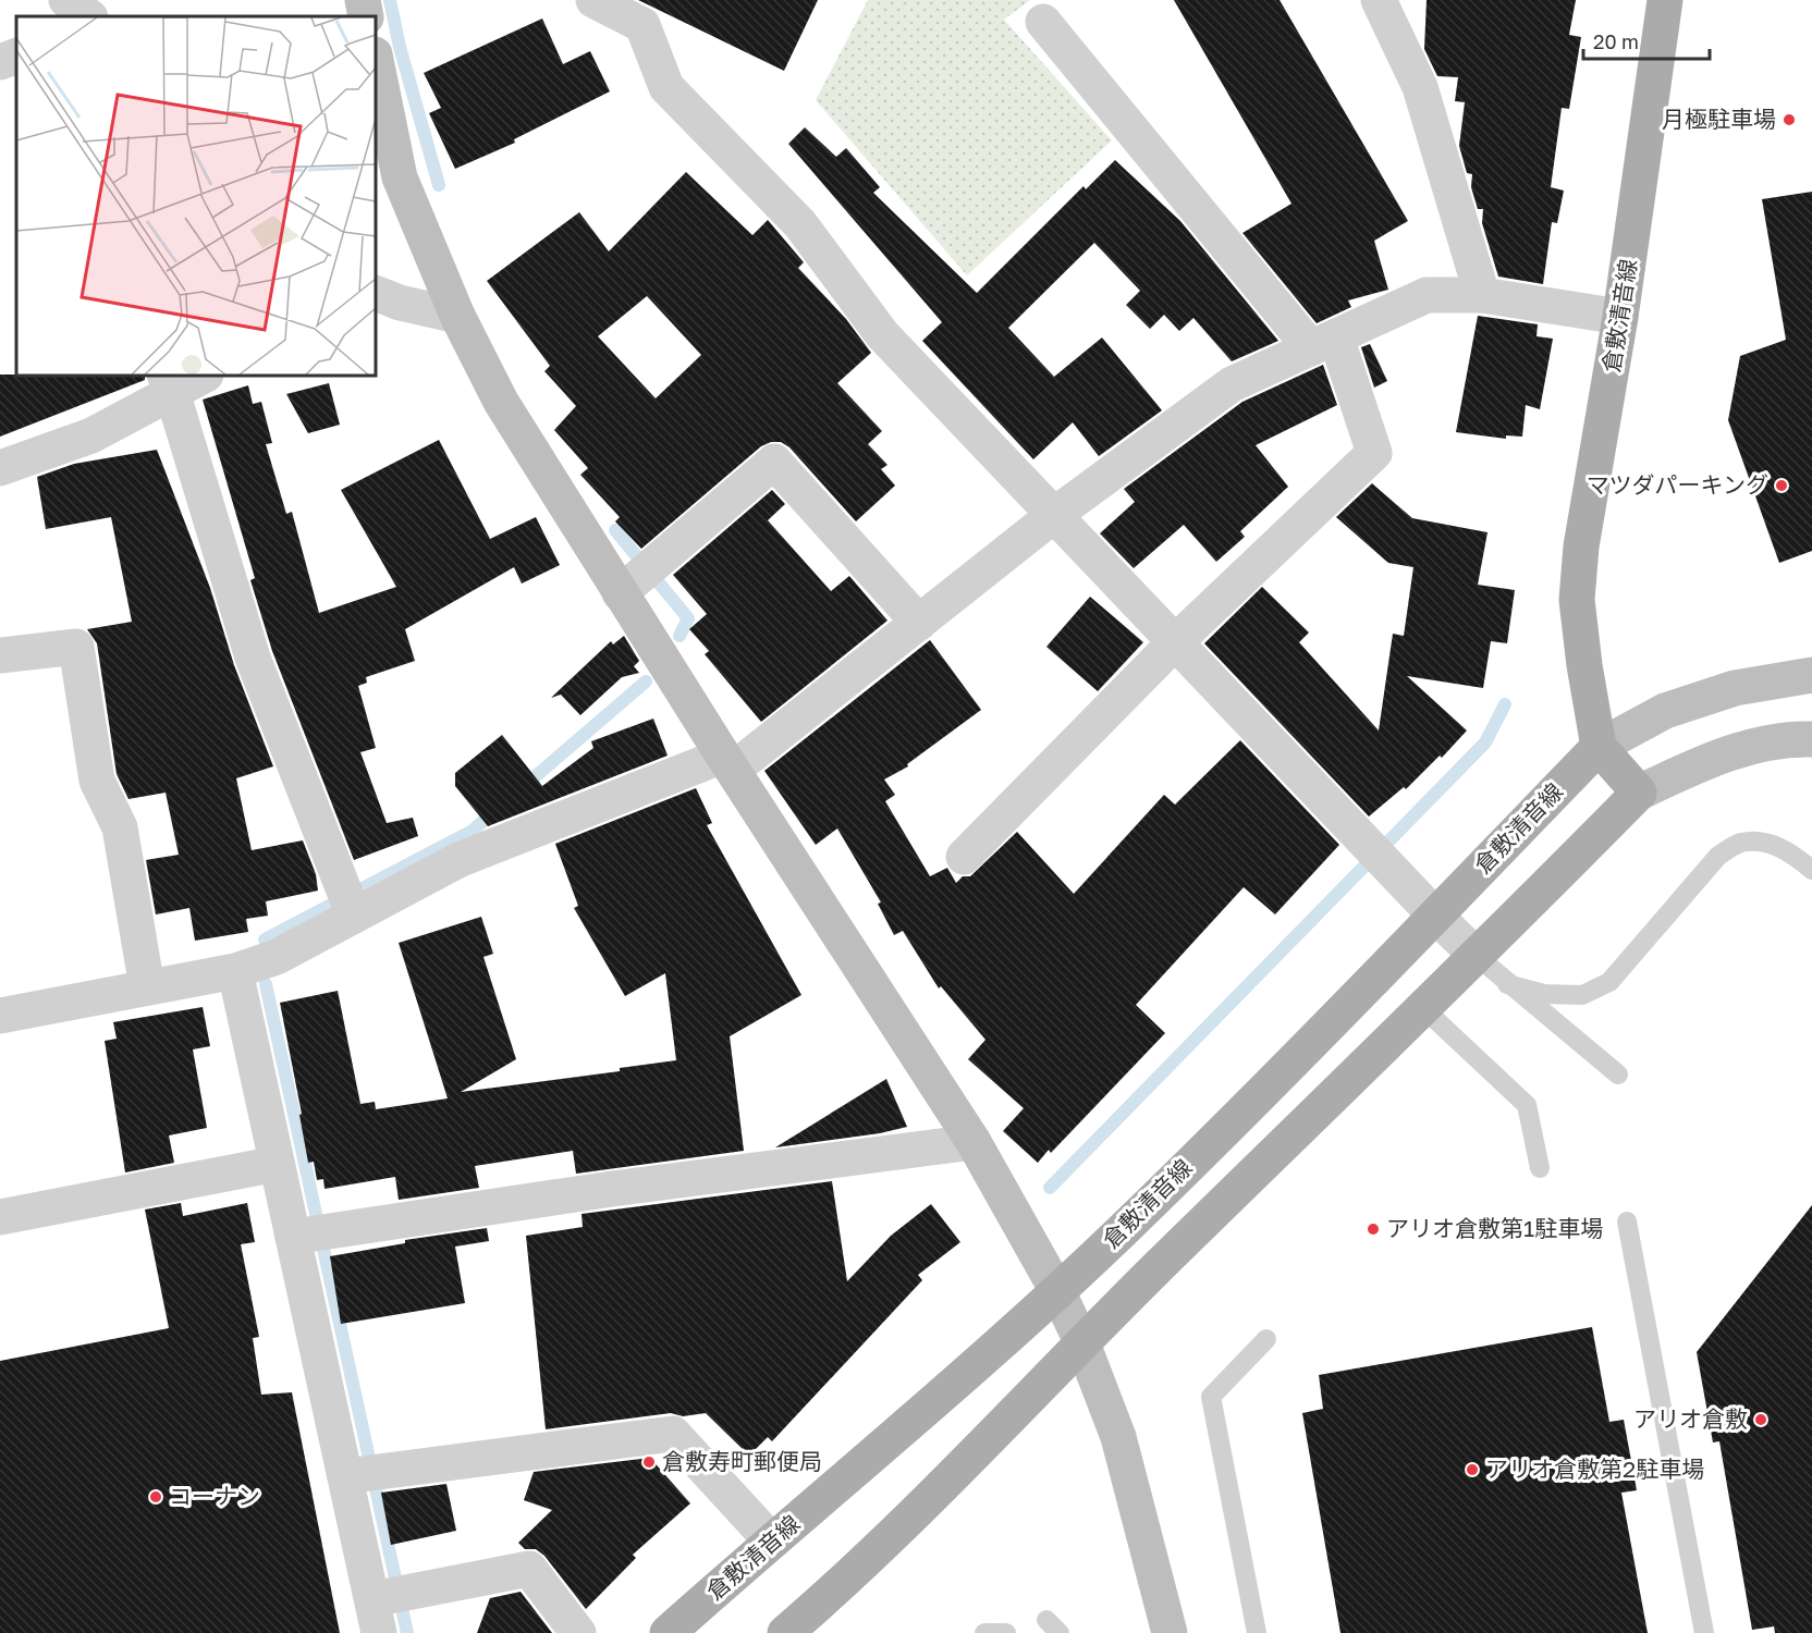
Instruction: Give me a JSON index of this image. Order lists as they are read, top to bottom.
{
  "streets": {
    "main road": ["倉敷清音線"]
  },
  "places": [
    "月極駐車場",
    "マツダパーキング",
    "アリオ倉敷第1駐車場",
    "アリオ倉敷",
    "倉敷寿町郵便局",
    "アリオ倉敷第2駐車場",
    "コーナン"
  ],
  "scale_bar": "20 m"
}
